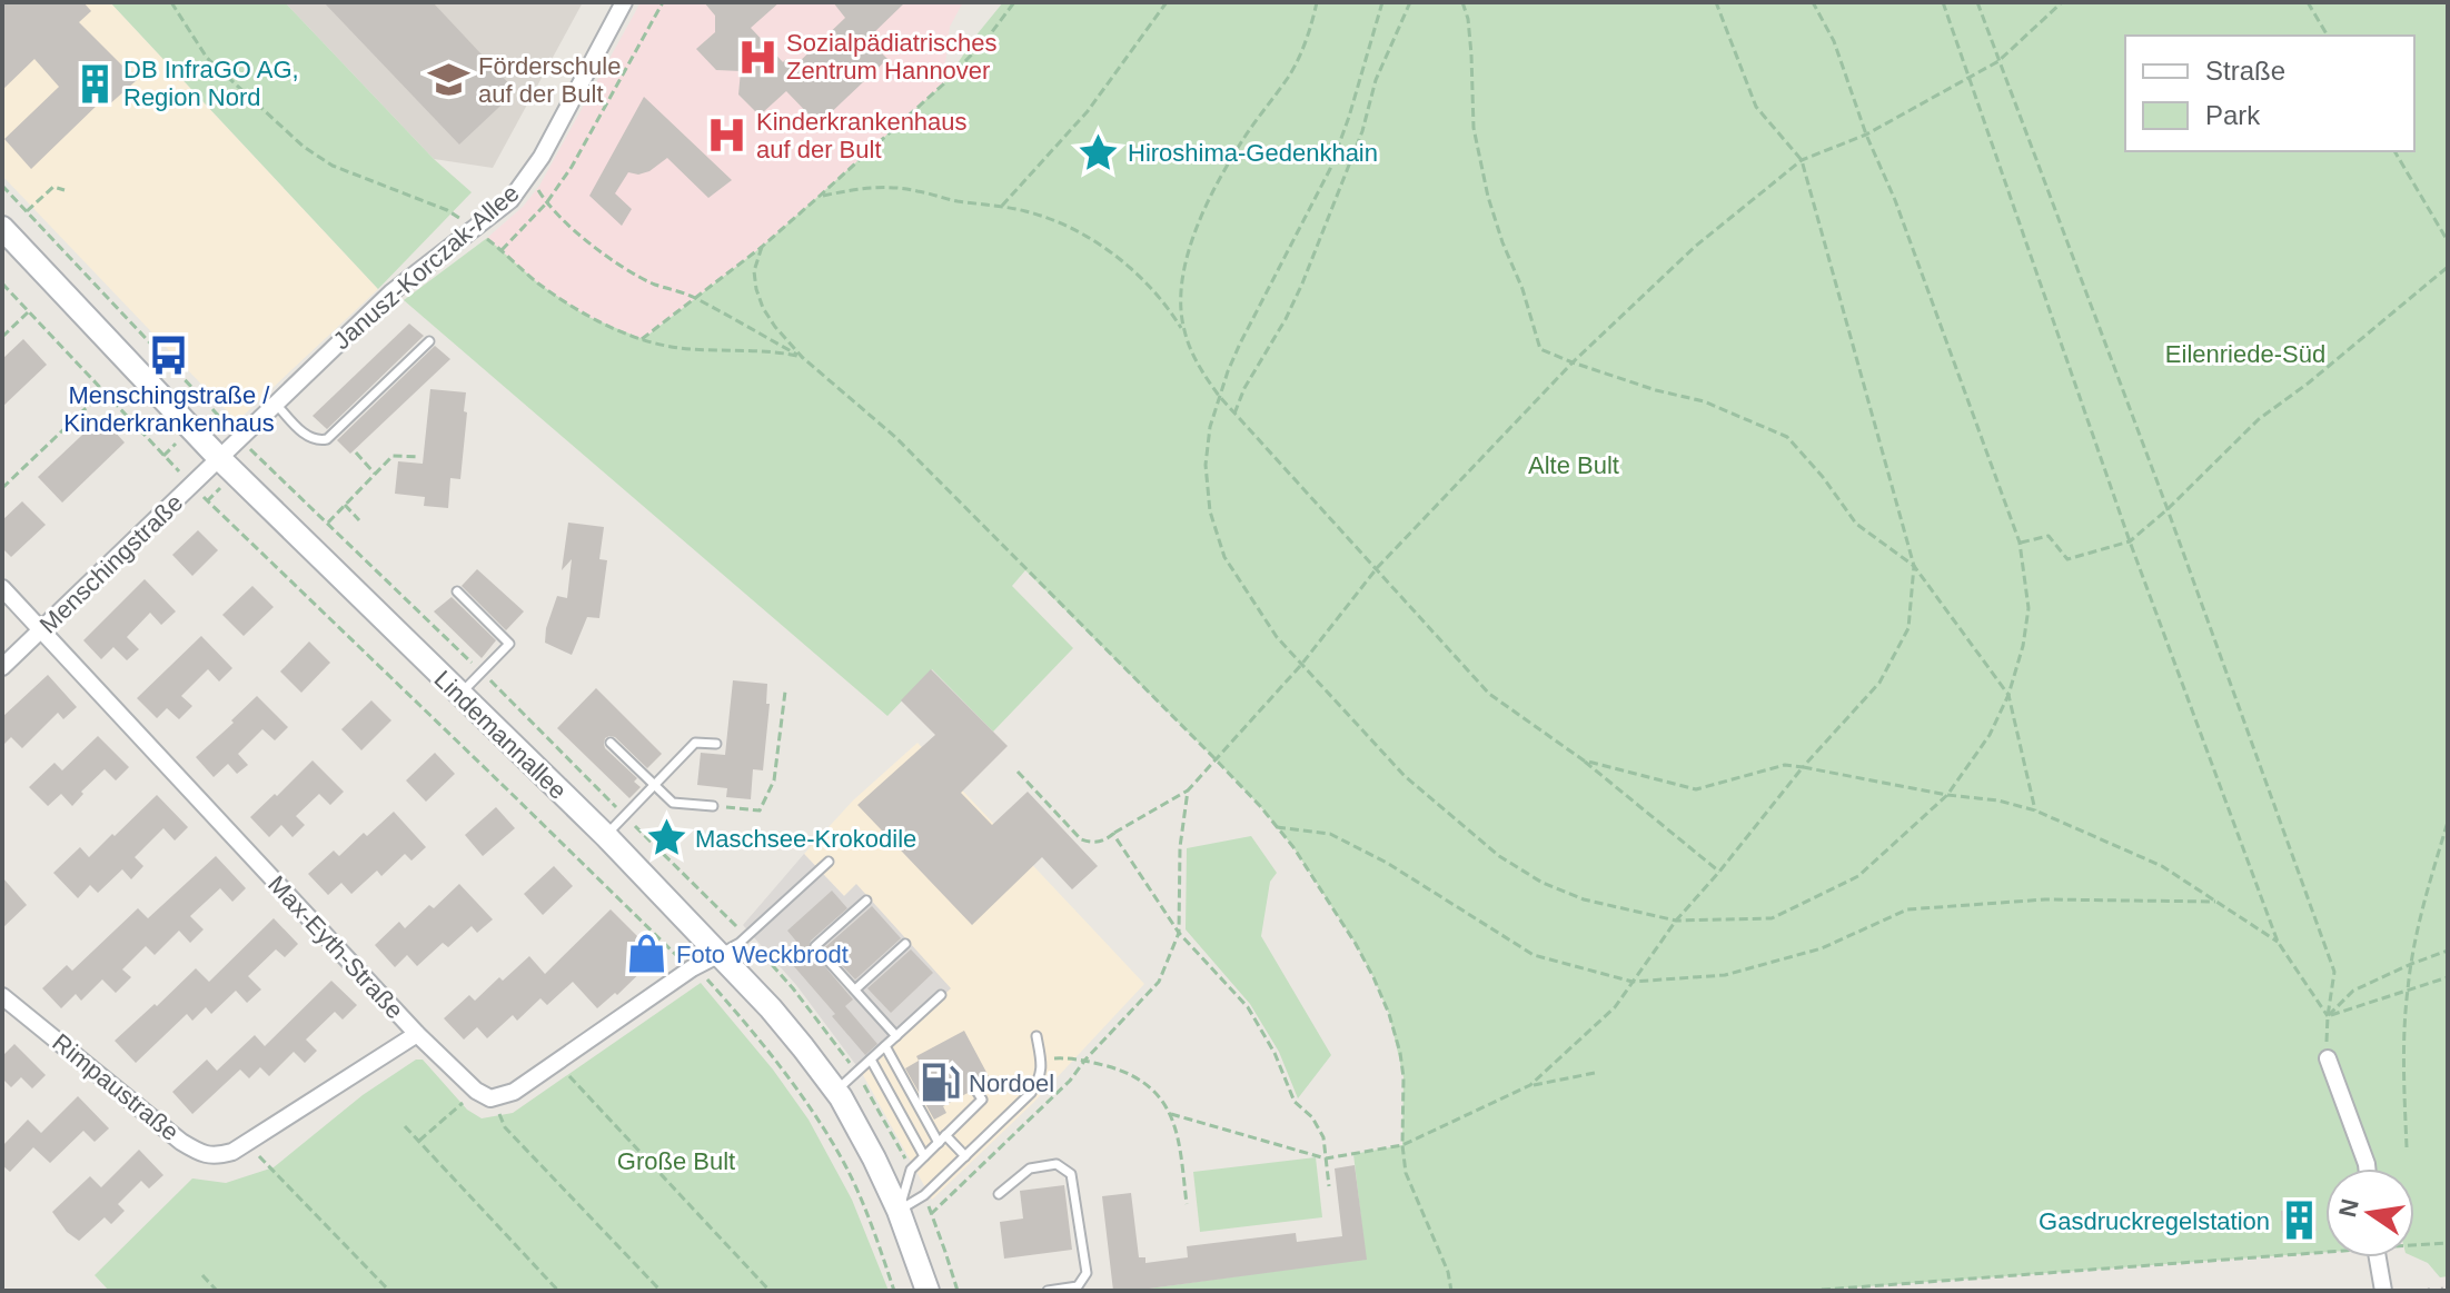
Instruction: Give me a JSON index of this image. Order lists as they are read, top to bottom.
{
  "streets": {
    "street": [
      "Janusz-Korczak-Allee",
      "Menschingstraße",
      "Lindemannallee",
      "Max-Eyth-Straße",
      "Rimpaustraße"
    ]
  },
  "crossings": [
    ["Janusz-Korczak-Allee", "Menschingstraße"],
    ["Janusz-Korczak-Allee", "Lindemannallee"],
    ["Menschingstraße", "Lindemannallee"],
    ["Menschingstraße", "Max-Eyth-Straße"],
    ["Max-Eyth-Straße", "Rimpaustraße"]
  ],
  "parks": ["Eilenriede-Süd", "Alte Bult", "Große Bult"],
  "places": {
    "hospital": ["Sozialpädiatrisches Zentrum Hannover", "Kinderkrankenhaus auf der Bult"],
    "school or university": ["Förderschule auf der Bult"],
    "building": ["DB InfraGO AG, Region Nord", "Gasdruckregelstation"],
    "place": ["Hiroshima-Gedenkhain", "Maschsee-Krokodile"],
    "bus stop": ["Menschingstraße / Kinderkrankenhaus"],
    "shop": ["Foto Weckbrodt"],
    "fuel station": ["Nordoel"]
  },
  "legend": ["Straße", "Park"],
  "north": "left"
}
